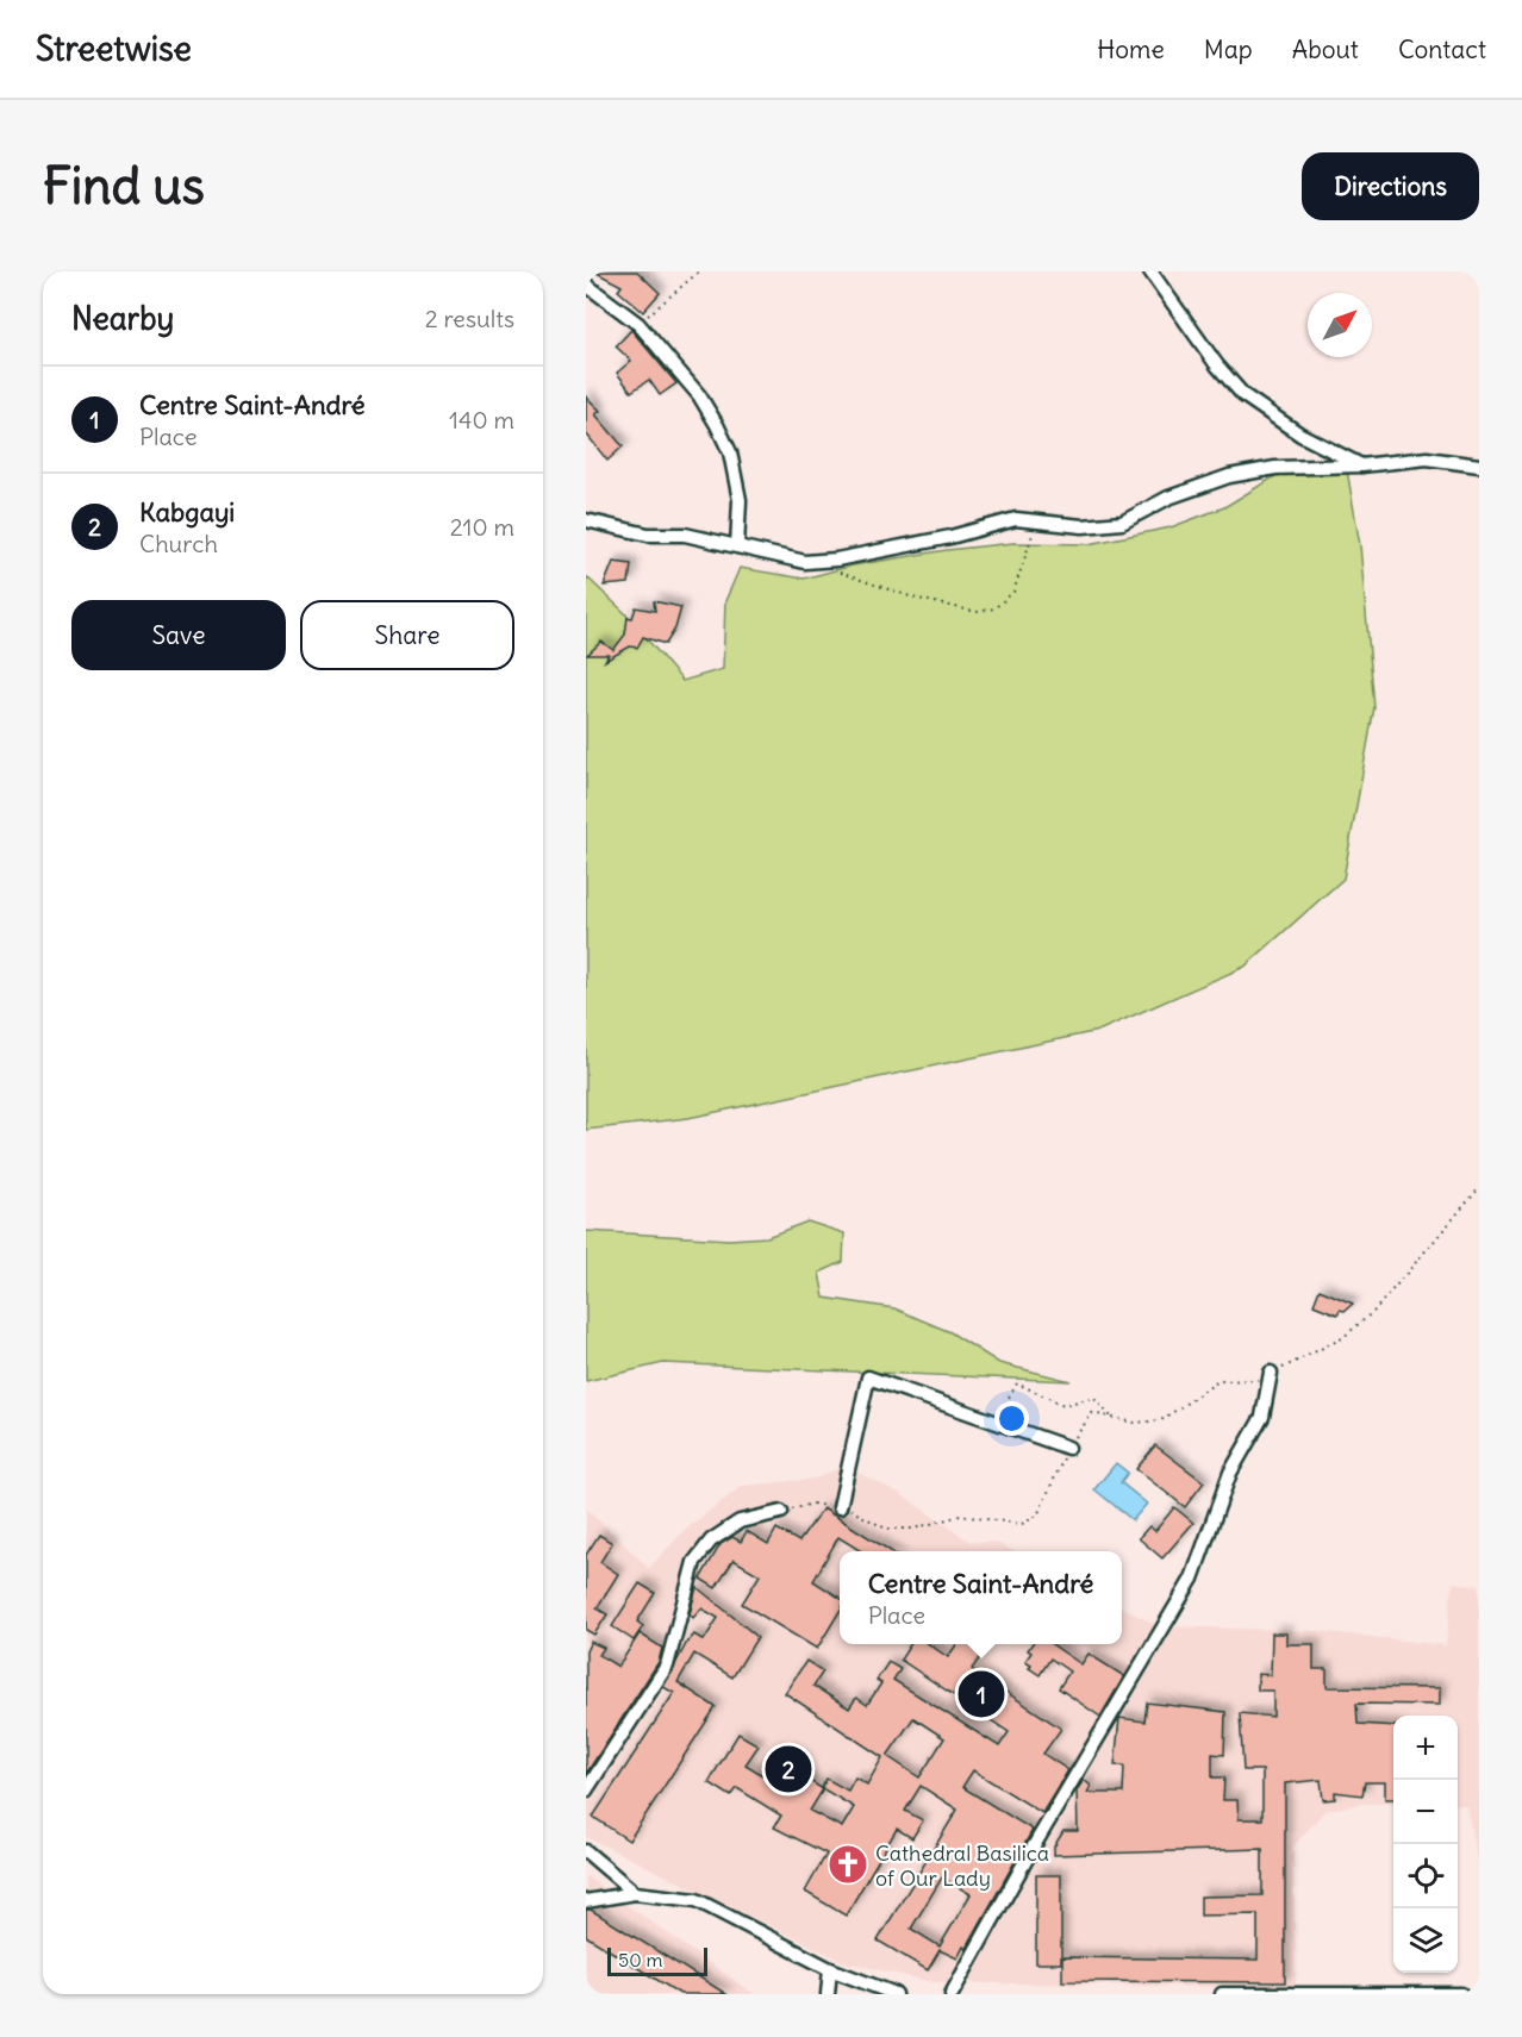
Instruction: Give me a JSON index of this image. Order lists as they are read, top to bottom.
{
  "places": {
    "church": ["Cathedral Basilica of Our Lady"]
  },
  "scale_bar": "50 m",
  "north": "top right",
  "page": {
    "header": "Streetwise",
    "nav": [
      "Home",
      "Map",
      "About",
      "Contact"
    ],
    "buttons": [
      "Directions",
      ["Save", "Share"]
    ],
    "title": "Find us",
    "heading": ["Nearby", "2 results"],
    "list": [
      {
        "mark": "1",
        "name": "Centre Saint-André",
        "note": "Place",
        "value": "140 m"
      },
      {
        "mark": "2",
        "name": "Kabgayi",
        "note": "Church",
        "value": "210 m"
      }
    ],
    "popup": ["Centre Saint-André", "Place"],
    "pins": ["1", "2"],
    "map_buttons": ["+", "−"],
    "scale": "50 m"
  }
}
